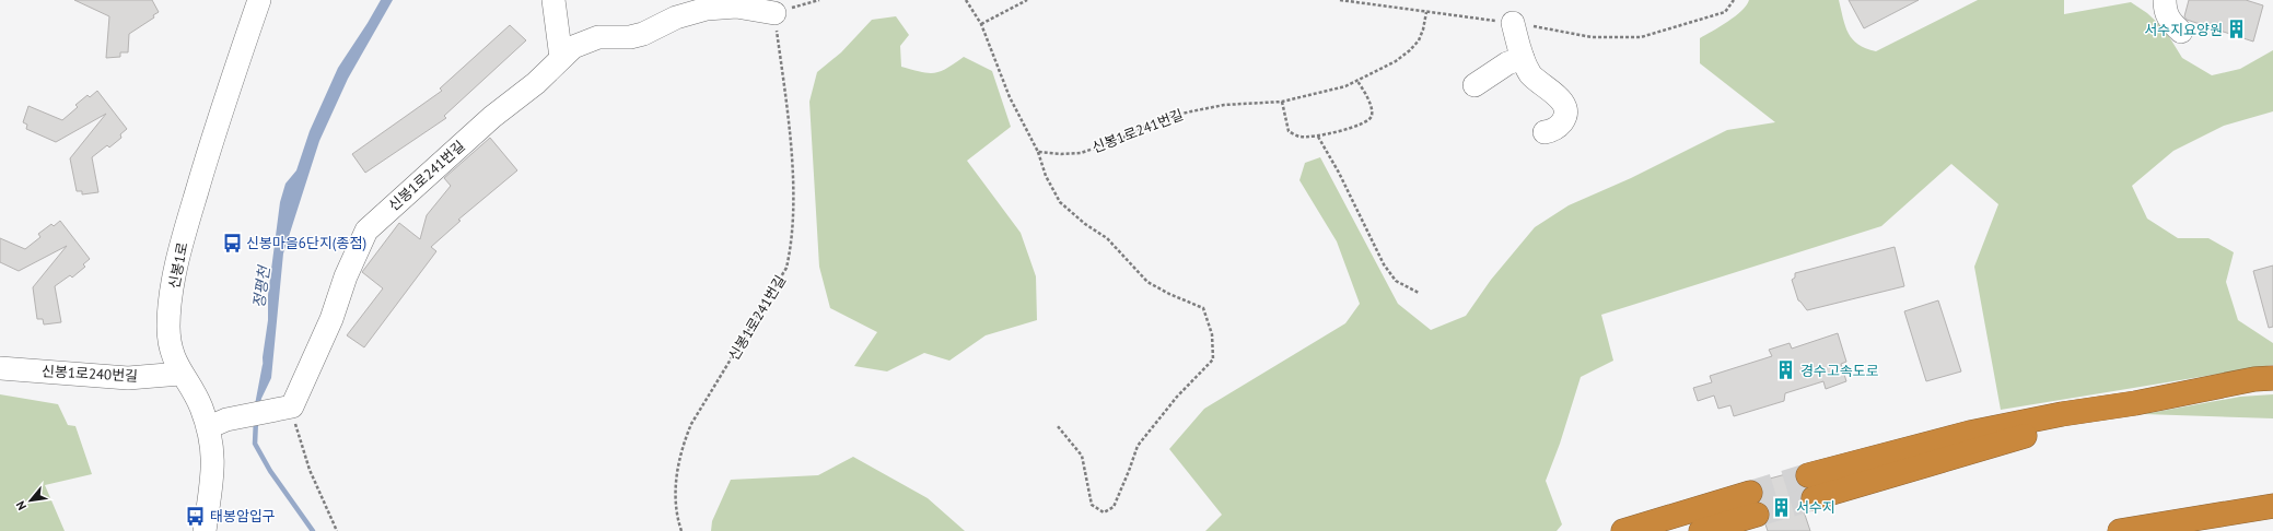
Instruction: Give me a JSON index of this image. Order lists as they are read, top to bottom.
{
  "streets": {
    "street": ["신봉1로241번길", "신봉1로", "신봉1로240번길"]
  },
  "crossings": [
    ["신봉1로", "신봉1로240번길"]
  ],
  "water": ["정평천"],
  "places": {
    "building": ["서수지요양원", "경수고속도로", "서수지"],
    "bus stop": ["신봉마을6단지(종점)", "태봉암입구"]
  },
  "north": "bottom left"
}
